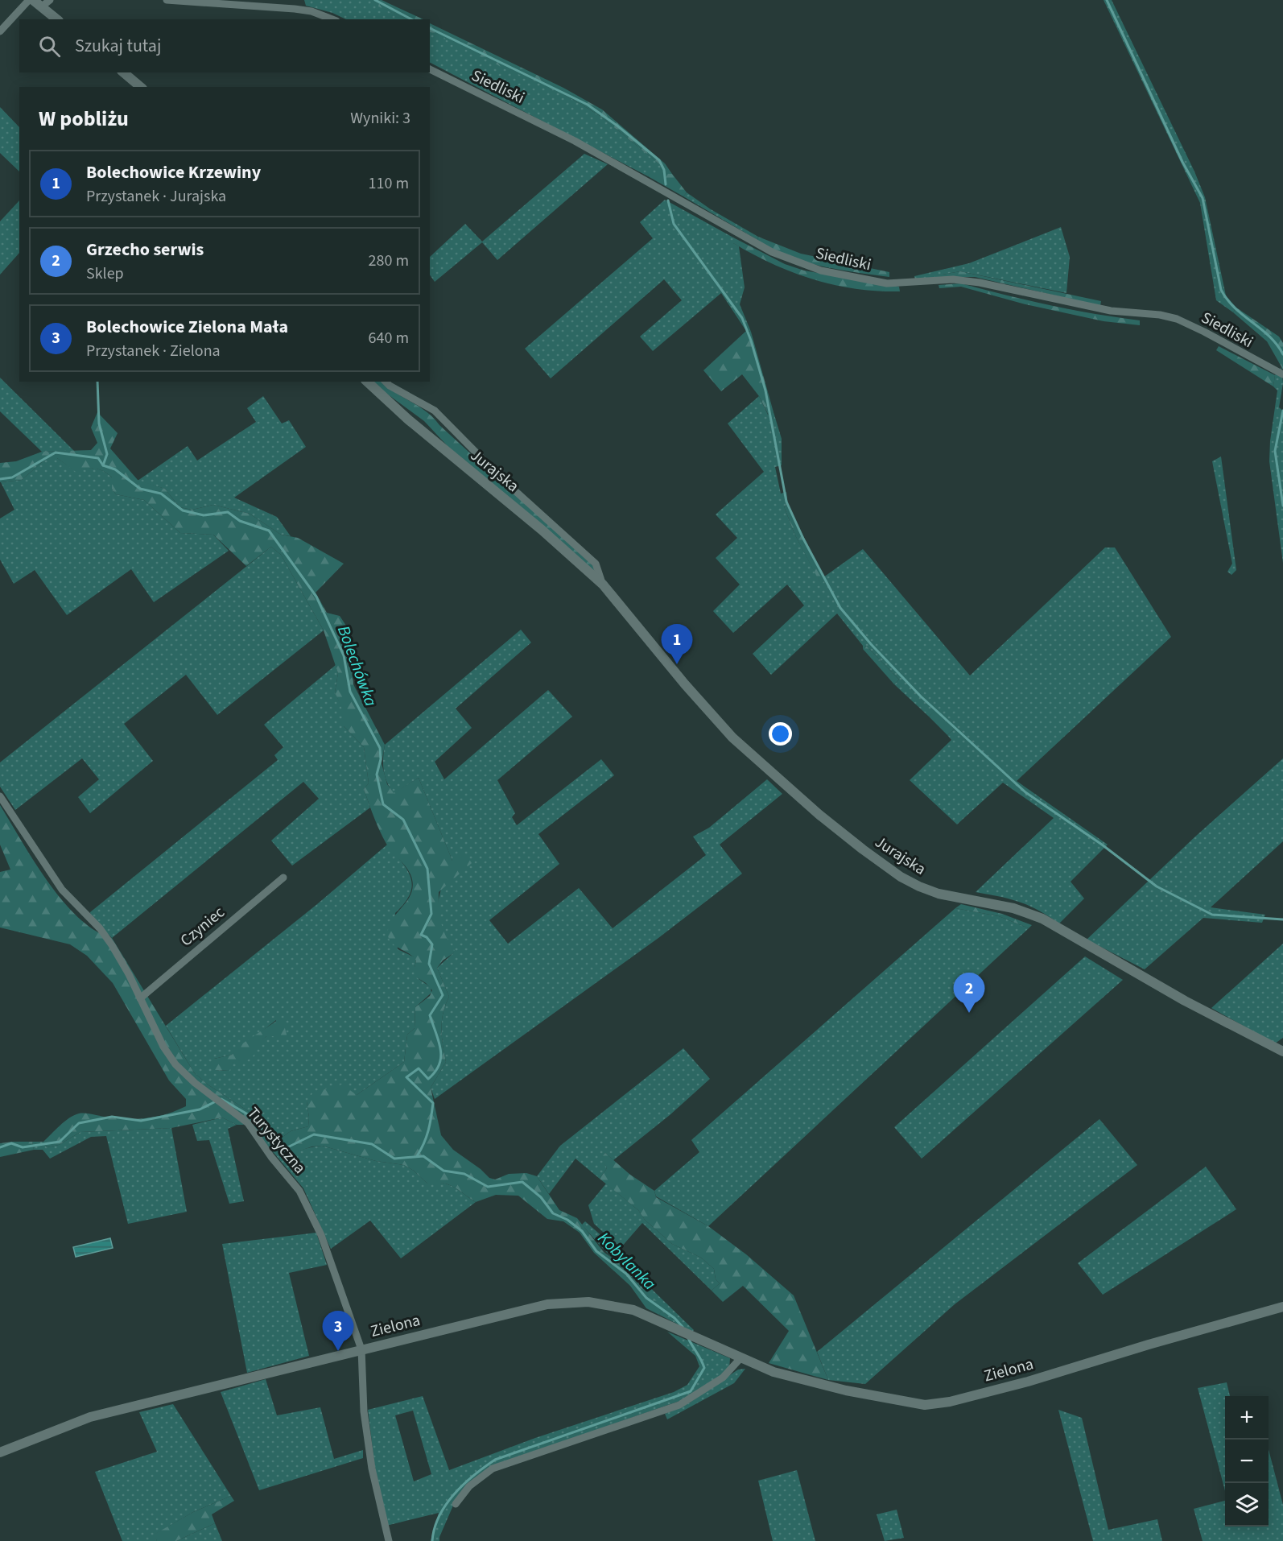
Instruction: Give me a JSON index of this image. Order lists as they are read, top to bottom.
{
  "streets": {
    "street": [
      "Siedliski",
      "Jurajska",
      "Czyniec",
      "Turystyczna",
      "Zielona"
    ]
  },
  "crossings": [
    ["Czyniec", "Turystyczna"],
    ["Turystyczna", "Zielona"]
  ],
  "water": ["Bolechówka", "Kobylanka"],
  "page": {
    "search": "Szukaj tutaj",
    "heading": ["W pobliżu", "Wyniki: 3"],
    "list": [
      {
        "mark": "1",
        "name": "Bolechowice Krzewiny",
        "note": "Przystanek · Jurajska",
        "value": "110 m"
      },
      {
        "mark": "2",
        "name": "Grzecho serwis",
        "note": "Sklep",
        "value": "280 m"
      },
      {
        "mark": "3",
        "name": "Bolechowice Zielona Mała",
        "note": "Przystanek · Zielona",
        "value": "640 m"
      }
    ],
    "pins": ["1", "2", "3"],
    "map_buttons": ["+", "−"]
  }
}
